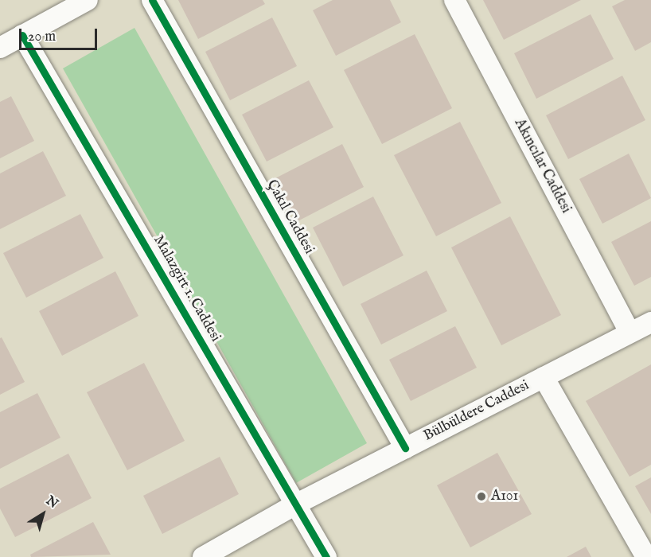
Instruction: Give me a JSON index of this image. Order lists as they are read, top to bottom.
{
  "streets": {
    "street": [
      "Akıncılar Caddesi",
      "Çakıl Caddesi",
      "Malazgirt 1. Caddesi",
      "Bülbüldere Caddesi"
    ]
  },
  "crossings": [
    ["Akıncılar Caddesi", "Bülbüldere Caddesi"],
    ["Çakıl Caddesi", "Bülbüldere Caddesi"],
    ["Malazgirt 1. Caddesi", "Bülbüldere Caddesi"]
  ],
  "places": ["A101"],
  "scale_bar": "20 m",
  "north": "top right"
}
